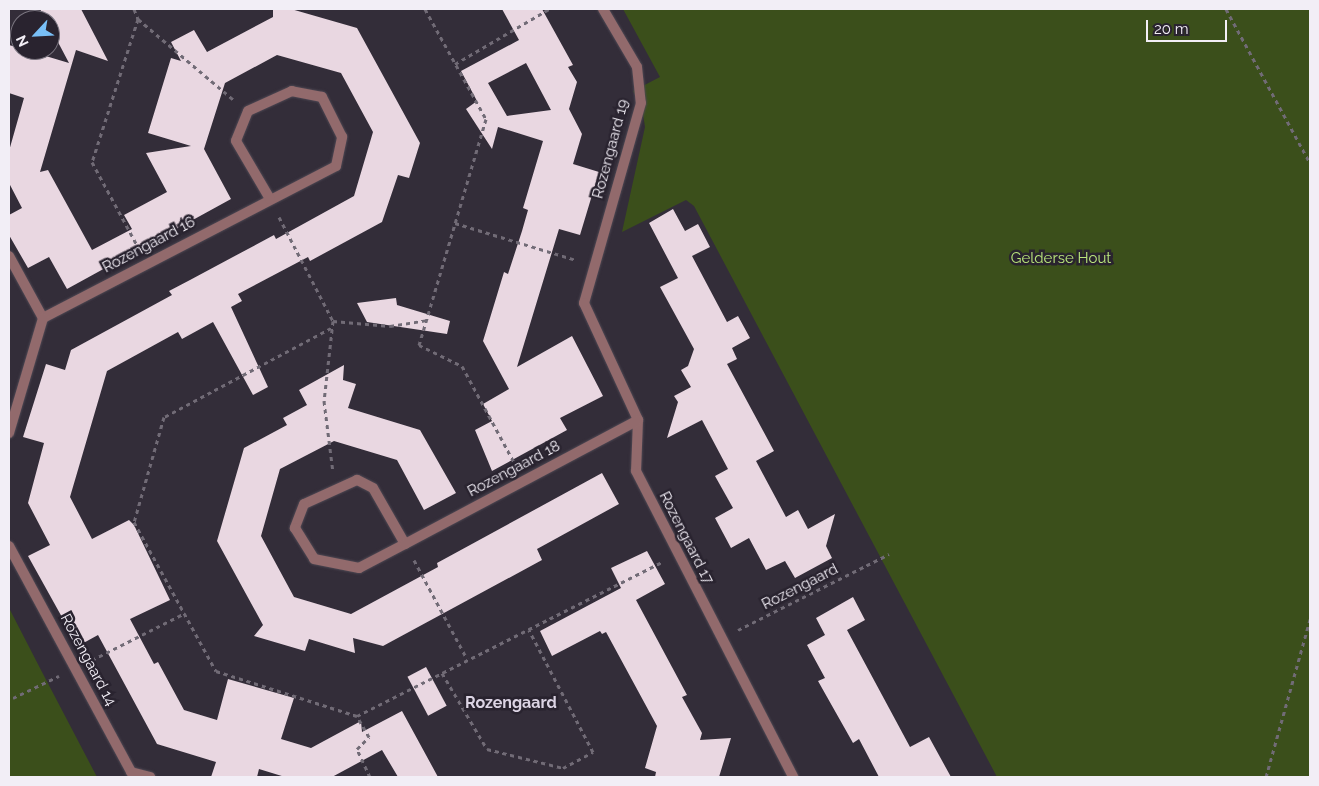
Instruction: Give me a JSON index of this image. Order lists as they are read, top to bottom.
{
  "streets": {
    "street": [
      "Rozengaard 19",
      "Rozengaard 16",
      "Rozengaard 18",
      "Rozengaard 17",
      "Rozengaard 14"
    ],
    "path": ["Rozengaard"]
  },
  "crossings": [
    ["Rozengaard 19", "Rozengaard 17"],
    ["Rozengaard 18", "Rozengaard 17"],
    ["Rozengaard 17", "Rozengaard"]
  ],
  "districts": ["Rozengaard"],
  "parks": ["Gelderse Hout"],
  "scale_bar": "20 m",
  "north": "bottom left"
}
